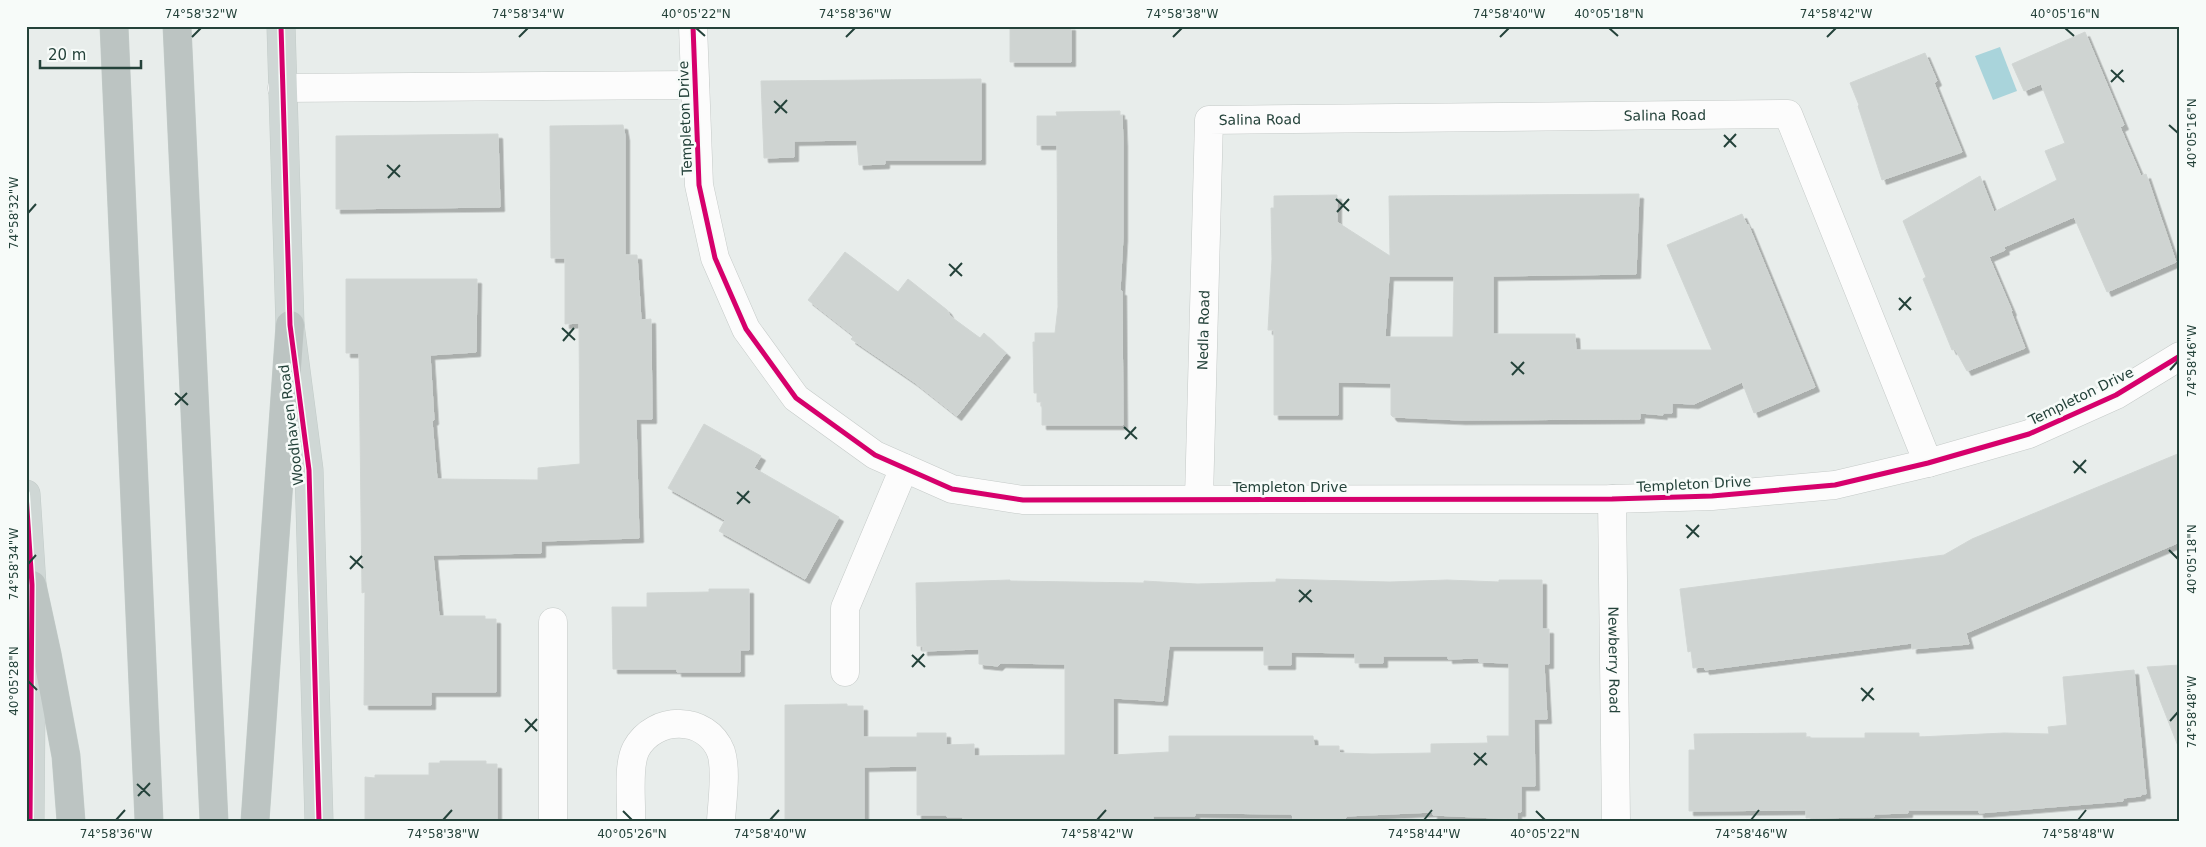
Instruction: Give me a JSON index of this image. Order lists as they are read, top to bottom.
{
  "streets": {
    "main road": ["Woodhaven Road"],
    "street": [
      "Salina Road",
      "Templeton Drive",
      "Nedla Road",
      "Newberry Road"
    ]
  },
  "crossings": [
    ["Salina Road", "Templeton Drive"],
    ["Salina Road", "Nedla Road"],
    ["Templeton Drive", "Nedla Road"],
    ["Templeton Drive", "Newberry Road"]
  ],
  "scale_bar": "20 m",
  "coordinates": [
    "74°58'32\"W",
    "74°58'34\"W",
    "40°05'22\"N",
    "74°58'36\"W",
    "74°58'38\"W",
    "74°58'40\"W",
    "40°05'18\"N",
    "74°58'42\"W",
    "40°05'16\"N",
    "74°58'46\"W",
    "40°05'28\"N",
    "74°58'48\"W",
    "40°05'26\"N",
    "74°58'44\"W"
  ]
}
